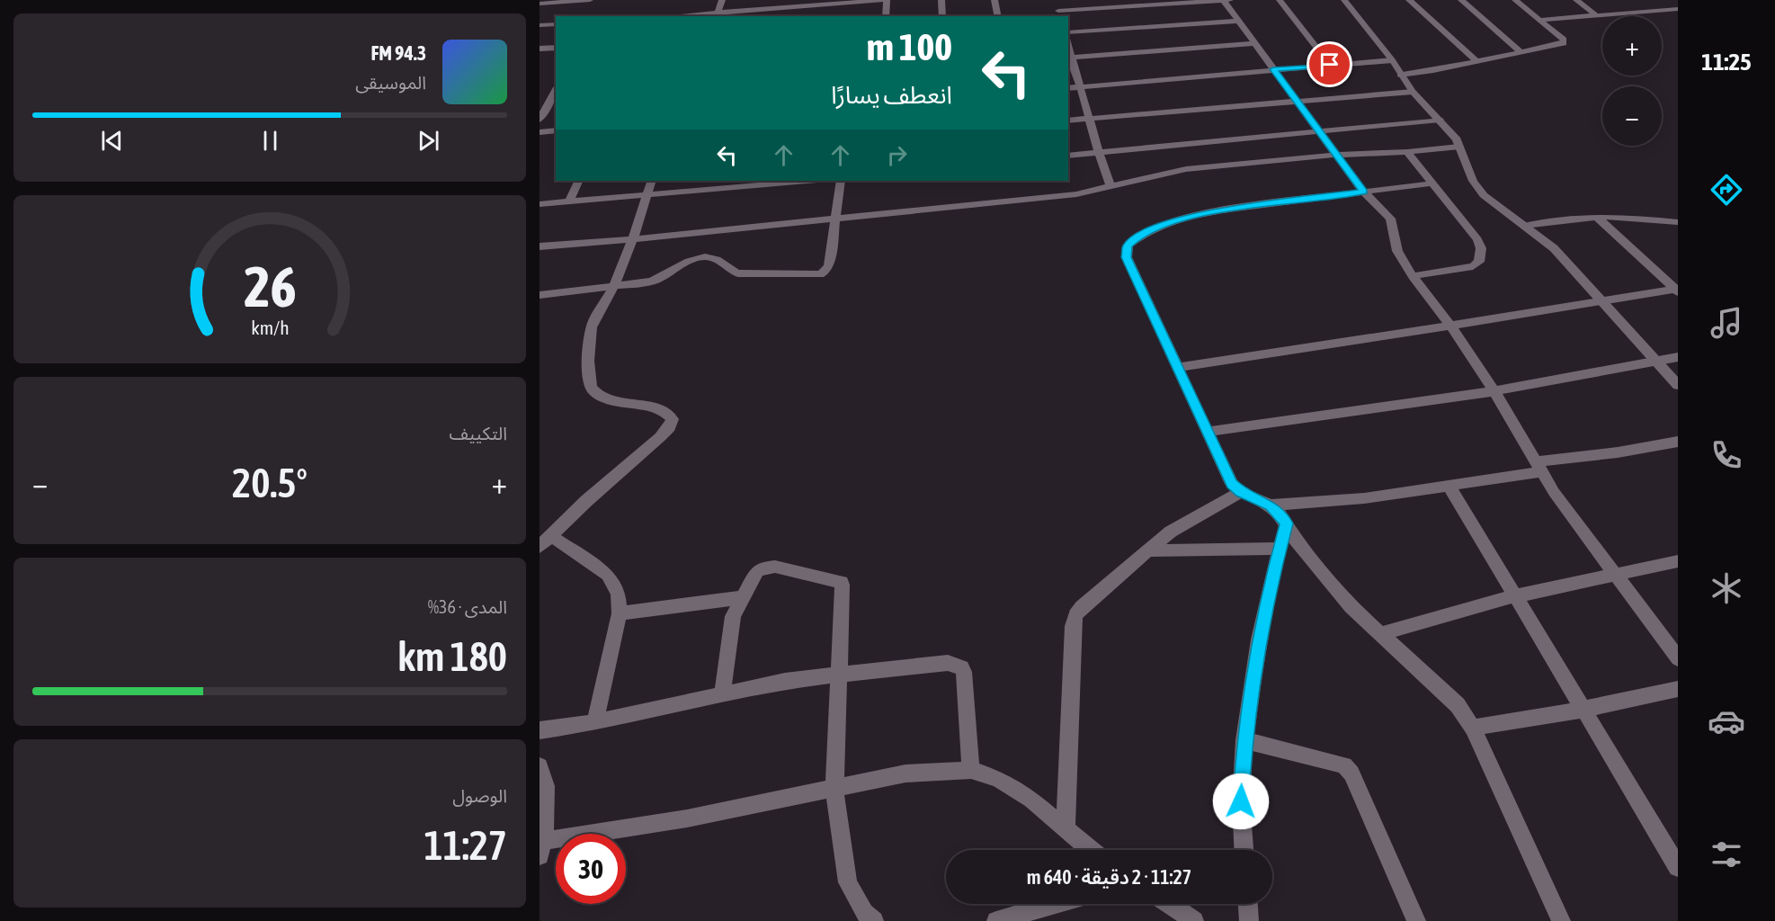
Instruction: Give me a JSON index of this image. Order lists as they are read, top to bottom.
{
  "page": {
    "tabs": "11:25",
    "map_buttons": ["+", "−"],
    "turn": ["100 m", "انعطف يسارًا"],
    "song": ["94.3 FM", "الموسيقى"],
    "tile": [
      "التكييف",
      ["المدى · 36%", "180 km"],
      ["الوصول", "11:27"]
    ],
    "heat": ["−", "20.5°", "+"],
    "limit": "30",
    "trip": "11:27 · 2 دقيقة · 640 m",
    "gauge": ["26", "km/h"]
  }
}
